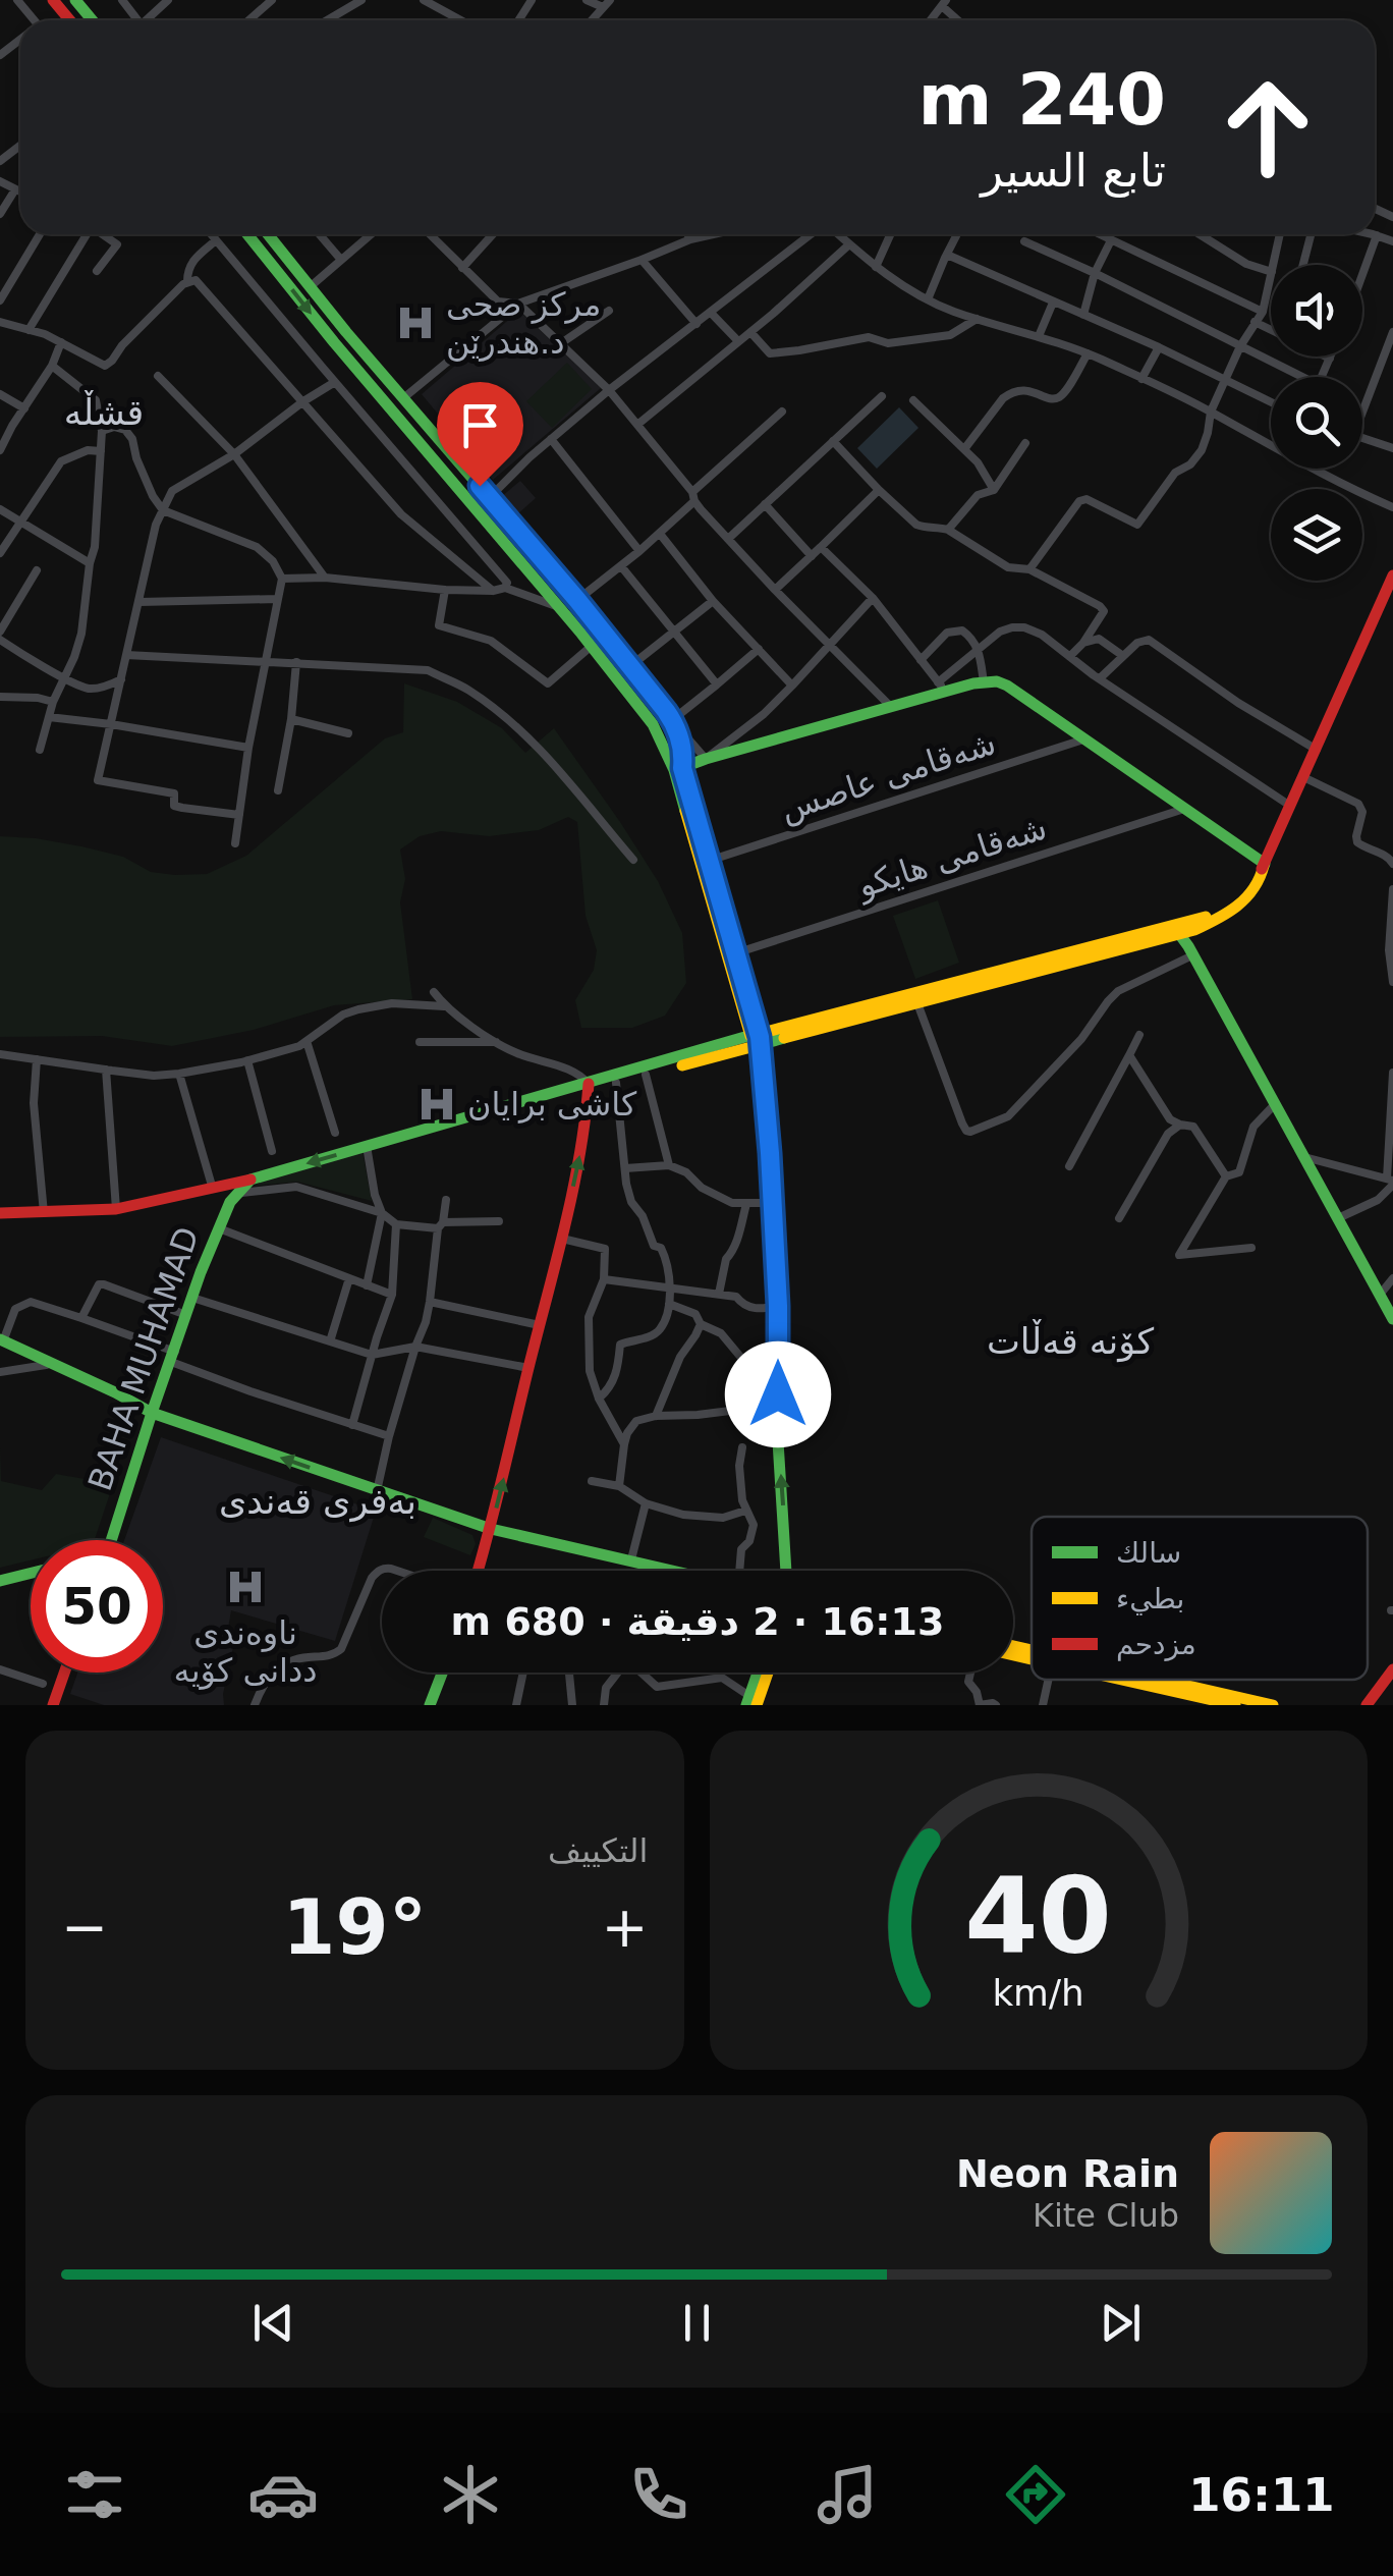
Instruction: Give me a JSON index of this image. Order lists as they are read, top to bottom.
{
  "streets": {
    "main road": ["BAHA MUHAMAD"],
    "street": ["شه‌قامی عاصس", "شه‌قامی هایكو"]
  },
  "districts": ["قشڵه‌", "کۆنە قەڵات", "بەفری قەندی"],
  "places": {
    "hospital": ["مرکز صحی د.هندرێن", "كاشی برایان", "ناوەندی ددانی کۆیە"]
  },
  "legend": ["سالك", "بطيء", "مزدحم"],
  "page": {
    "turn": ["240 m", "تابع السير"],
    "limit": "50",
    "trip": "16:13 · 2 دقيقة · 680 m",
    "tile": "التكييف",
    "heat": ["−", "19°", "+"],
    "song": ["Neon Rain", "Kite Club"],
    "tabs": "16:11",
    "gauge": ["40", "km/h"]
  }
}
